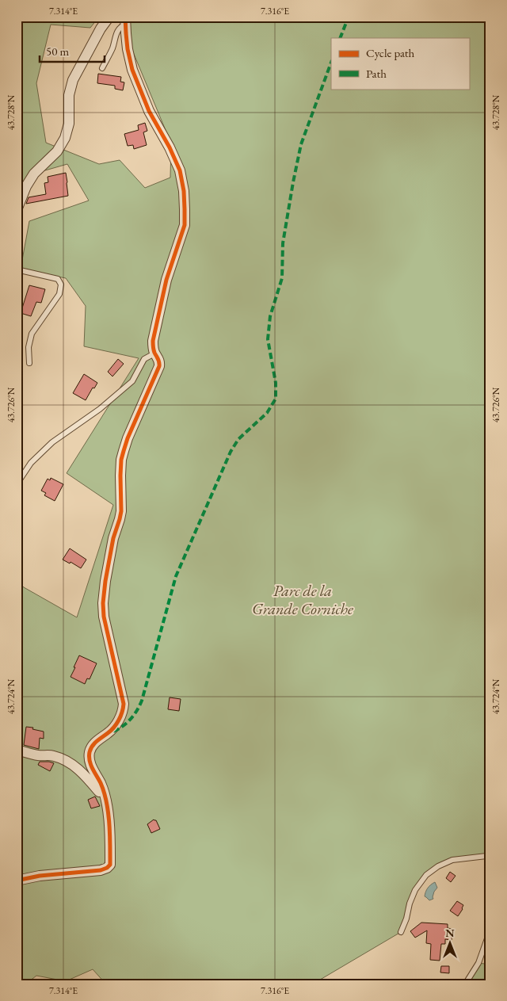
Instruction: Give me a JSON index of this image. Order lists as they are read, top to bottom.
{
  "parks": ["Parc de la Grande Corniche"],
  "legend": ["Cycle path", "Path"],
  "scale_bar": "50 m",
  "north": "top",
  "coordinates": [
    "7.314°E",
    "7.316°E",
    "43.728°N",
    "43.726°N",
    "43.724°N"
  ]
}
